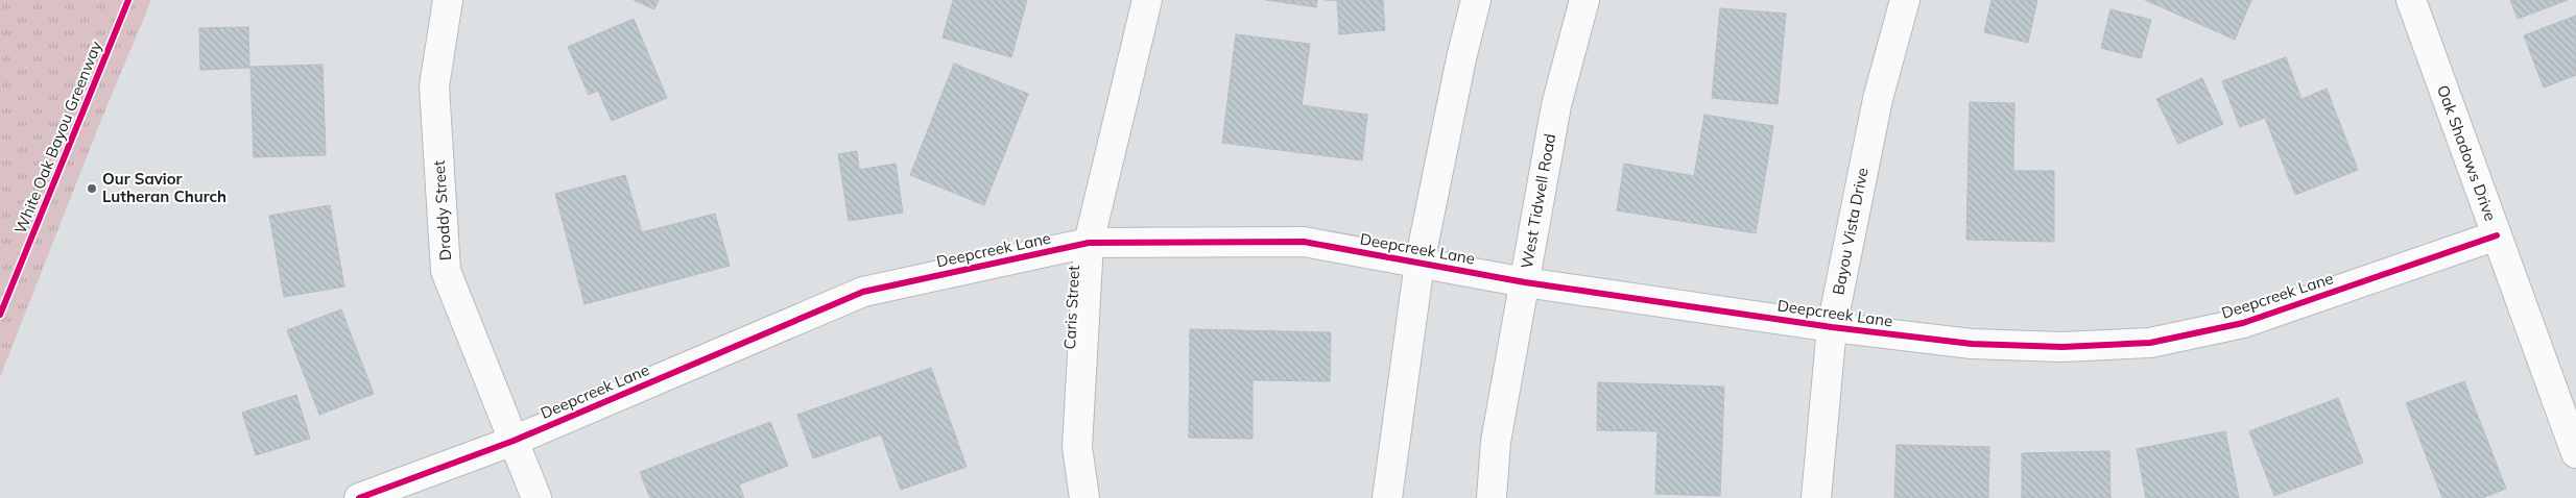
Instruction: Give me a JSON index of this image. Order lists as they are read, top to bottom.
{
  "streets": {
    "street": [
      "Oak Shadows Drive",
      "West Tidwell Road",
      "Droddy Street",
      "Bayou Vista Drive",
      "Deepcreek Lane",
      "Caris Street"
    ],
    "cycle path": ["White Oak Bayou Greenway"]
  },
  "crossings": [
    ["Oak Shadows Drive", "Deepcreek Lane"],
    ["West Tidwell Road", "Deepcreek Lane"],
    ["Droddy Street", "Deepcreek Lane"],
    ["Bayou Vista Drive", "Deepcreek Lane"],
    ["Deepcreek Lane", "Caris Street"]
  ],
  "places": ["Our Savior Lutheran Church"]
}
